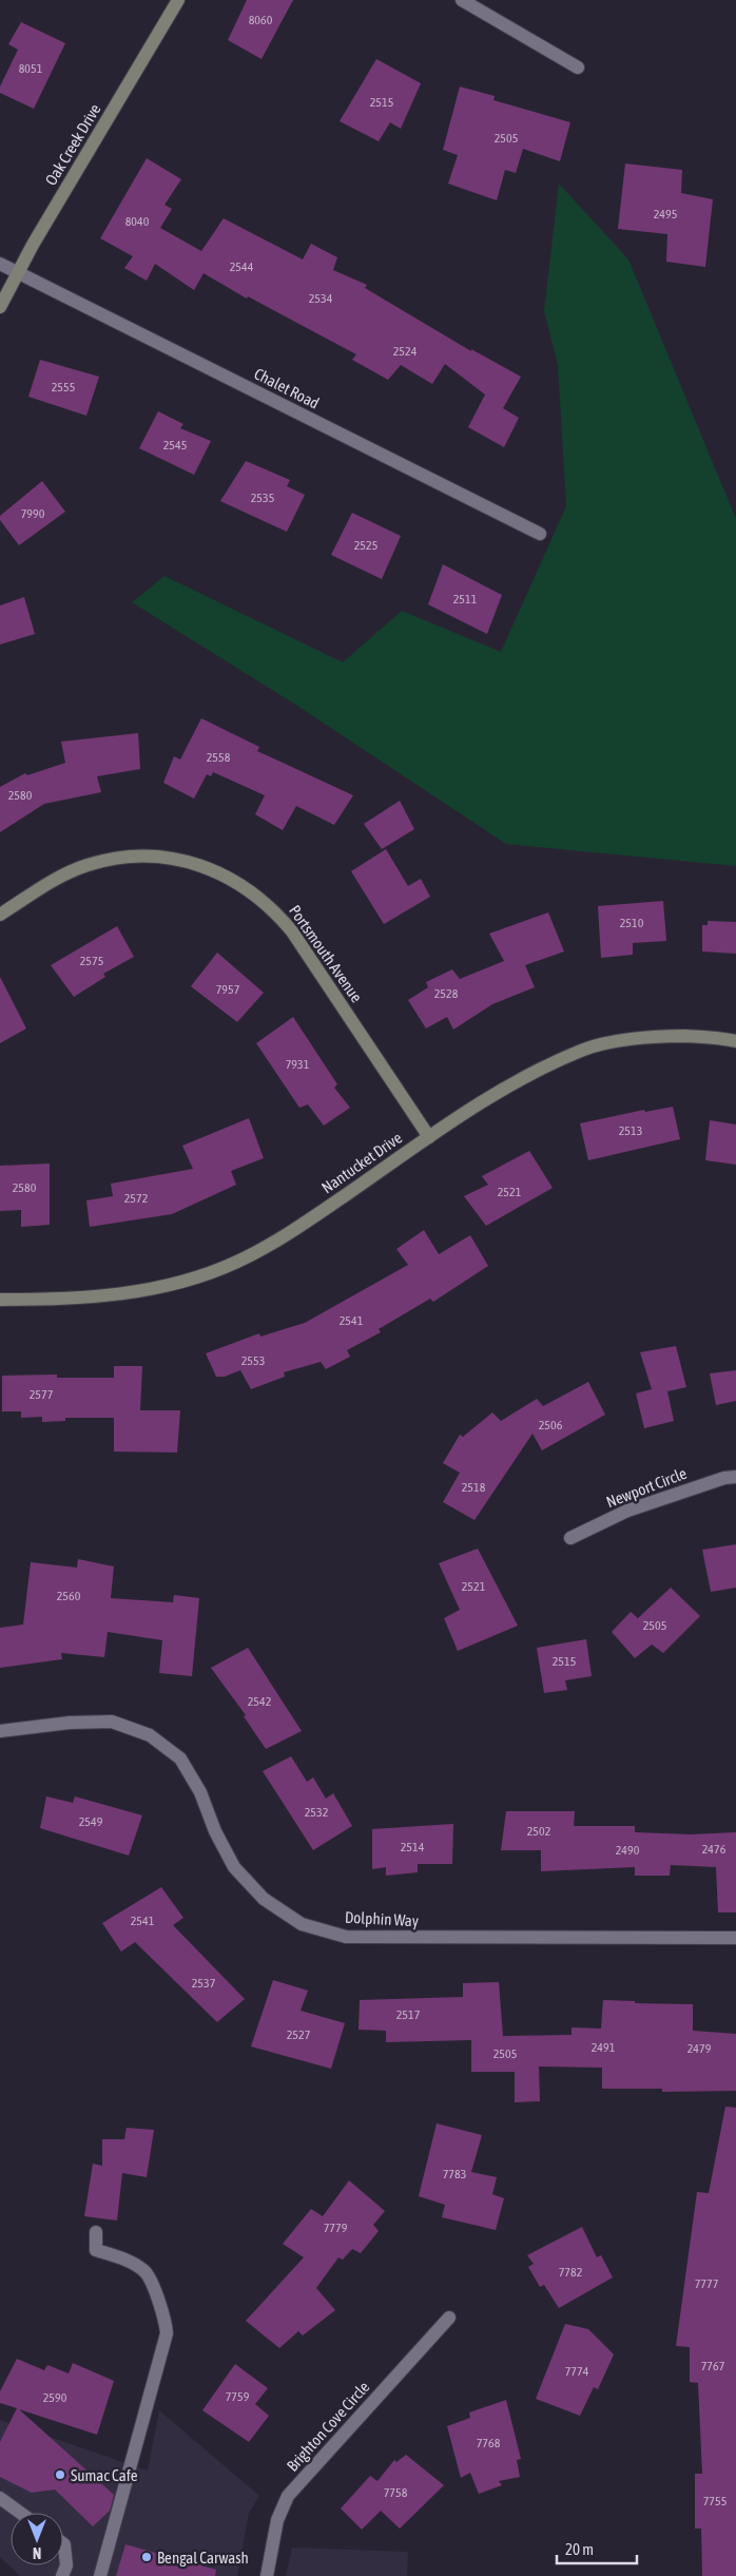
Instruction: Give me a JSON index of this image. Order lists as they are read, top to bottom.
{
  "streets": {
    "street": [
      "Oak Creek Drive",
      "Chalet Road",
      "Portsmouth Avenue",
      "Nantucket Drive",
      "Newport Circle",
      "Dolphin Way",
      "Brighton Cove Circle"
    ]
  },
  "crossings": [
    ["Oak Creek Drive", "Chalet Road"],
    ["Portsmouth Avenue", "Nantucket Drive"]
  ],
  "places": ["Sumac Cafe", "Bengal Carwash"],
  "house_numbers": [
    "8060",
    "8051",
    "2515",
    "2505",
    "2495",
    "8040",
    "2544",
    "2534",
    "2524",
    "2555",
    "2545",
    "2535",
    "7990",
    "2525",
    "2511",
    "2558",
    "2580",
    "2510",
    "2575",
    "7957",
    "2528",
    "7931",
    "2513",
    "2580",
    "2521",
    "2572",
    "2541",
    "2553",
    "2577",
    "2506",
    "2518",
    "2521",
    "2560",
    "2505",
    "2515",
    "2542",
    "2532",
    "2549",
    "2502",
    "2514",
    "2476",
    "2490",
    "2541",
    "2537",
    "2517",
    "2527",
    "2491",
    "2479",
    "2505",
    "7783",
    "7779",
    "7782",
    "7777",
    "7767",
    "7774",
    "7759",
    "2590",
    "7768",
    "7758",
    "7755"
  ],
  "scale_bar": "20 m",
  "north": "bottom"
}
